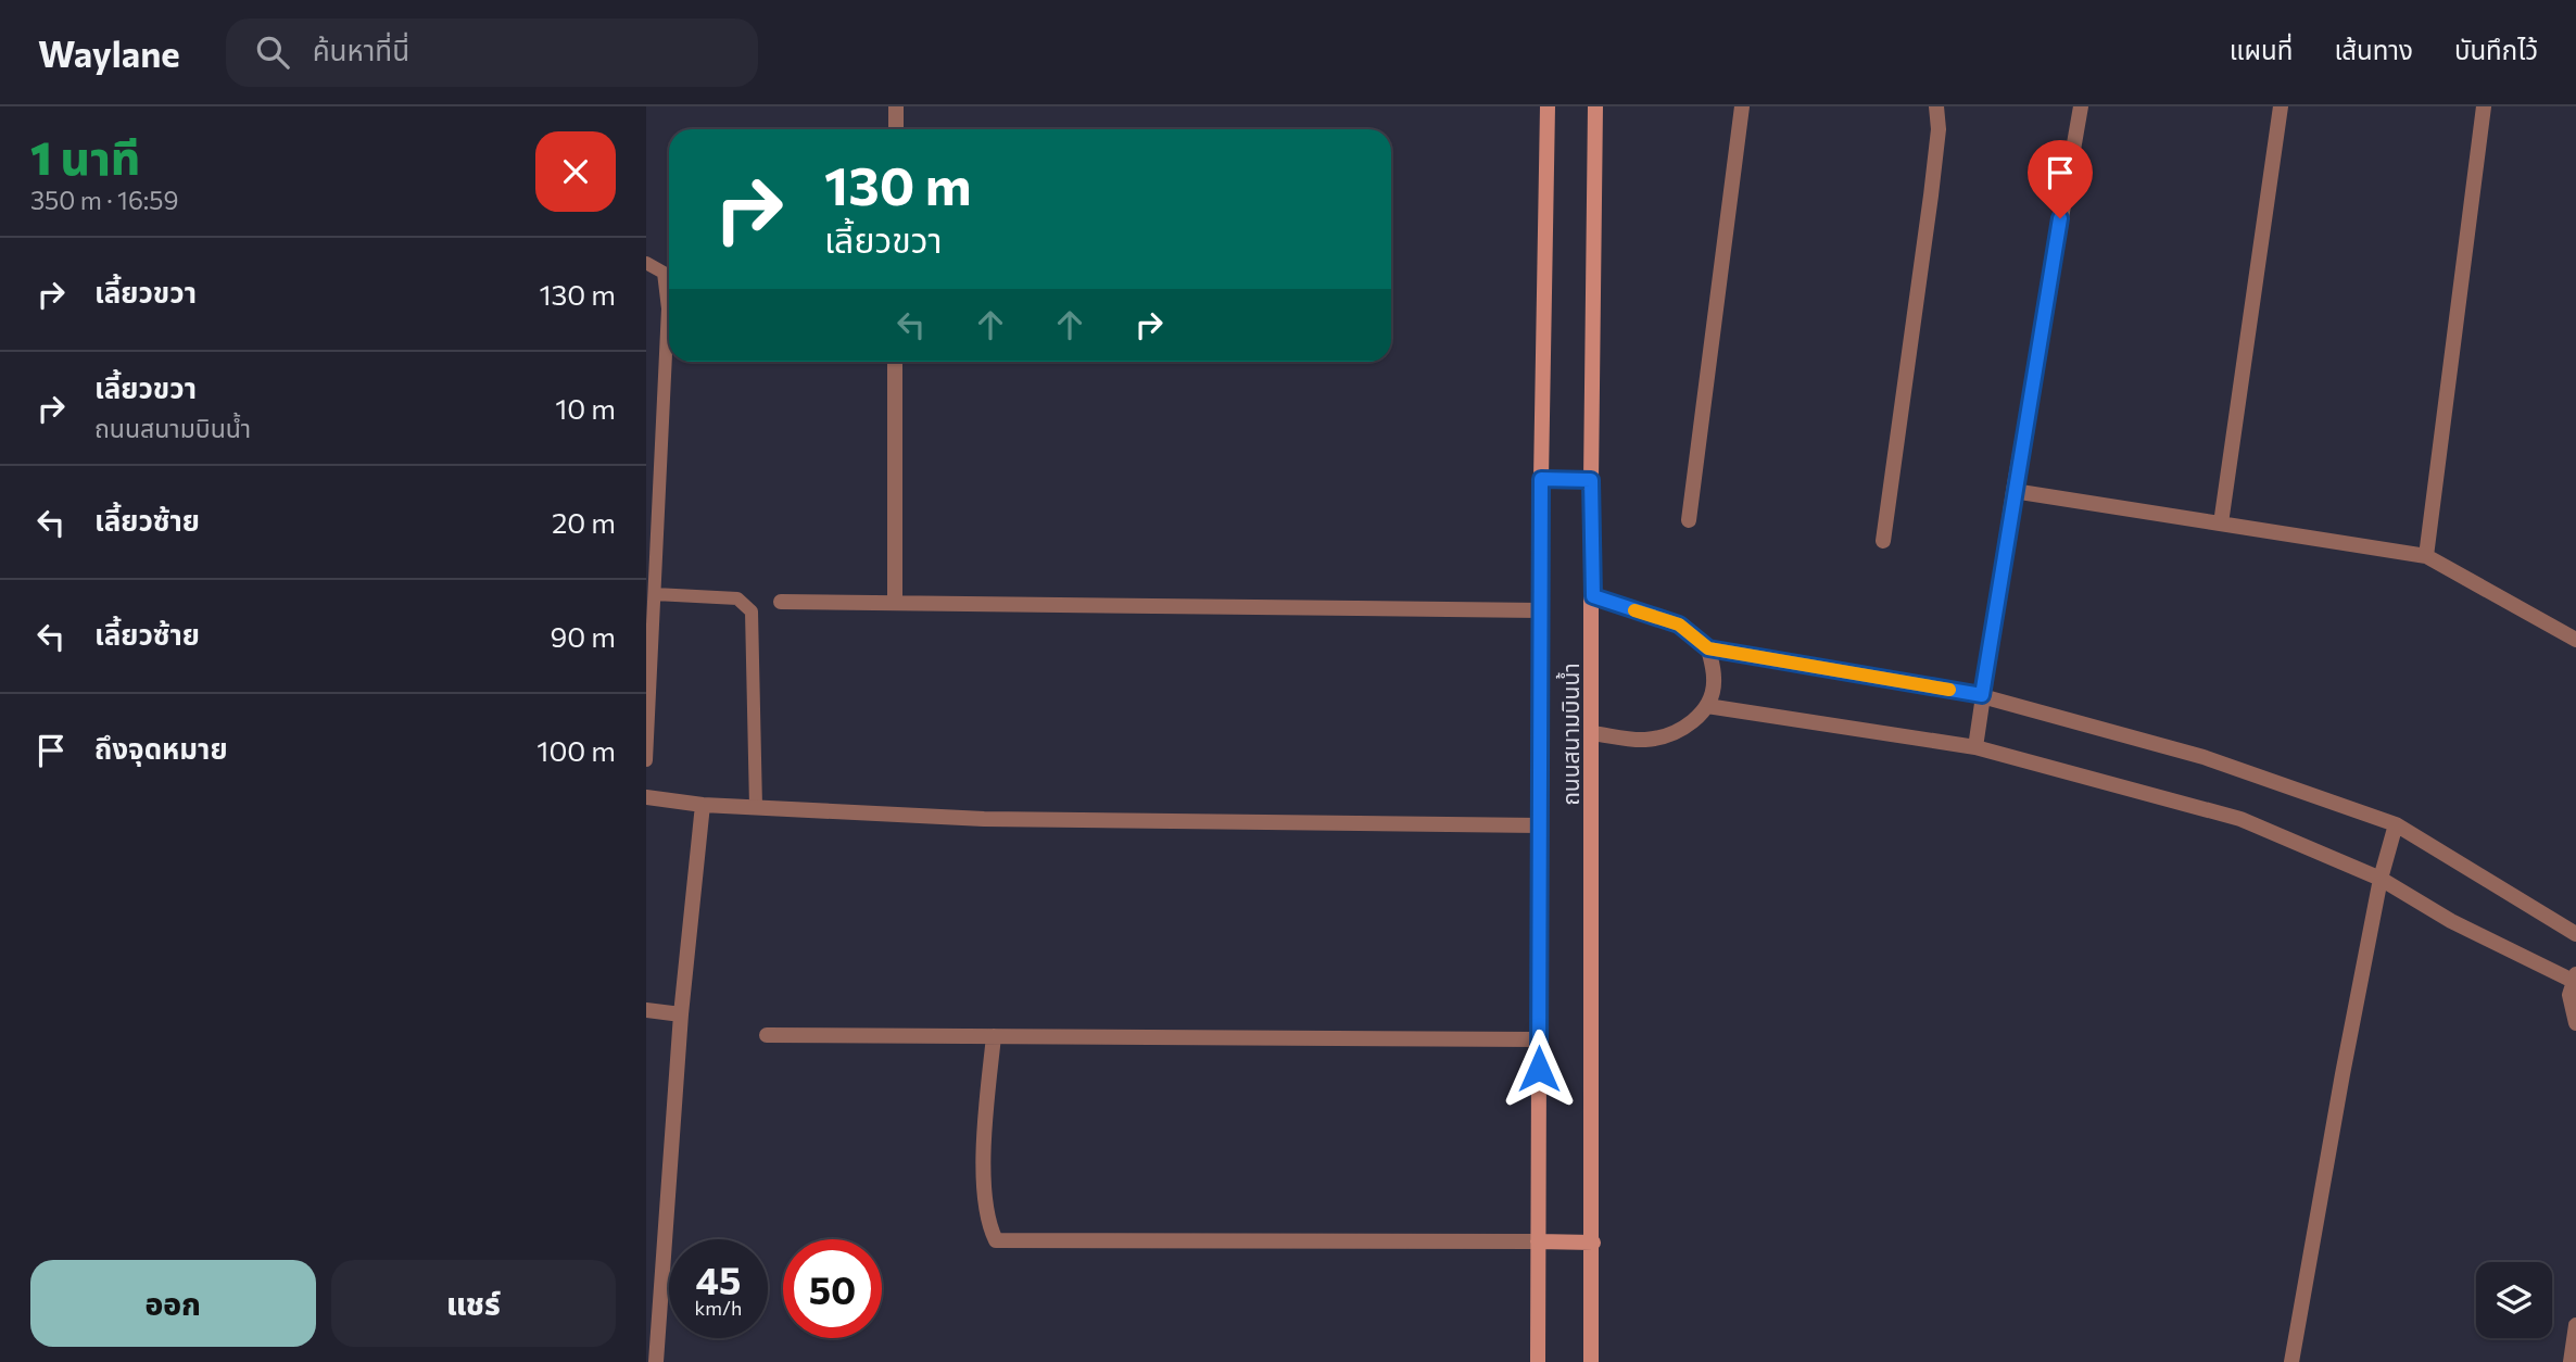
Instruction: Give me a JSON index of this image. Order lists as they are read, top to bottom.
{
  "streets": {
    "main road": ["ถนนสนามบินน้ำ"]
  },
  "page": {
    "header": "Waylane",
    "search": "ค้นหาที่นี่",
    "nav": ["แผนที่", "เส้นทาง", "บันทึกไว้"],
    "heading": ["1 นาที", "350 m · 16:59"],
    "turn": ["130 m", "เลี้ยวขวา"],
    "list": [
      {
        "name": "เลี้ยวขวา",
        "value": "130 m"
      },
      {
        "name": "เลี้ยวขวา",
        "note": "ถนนสนามบินน้ำ",
        "value": "10 m"
      },
      {
        "name": "เลี้ยวซ้าย",
        "value": "20 m"
      },
      {
        "name": "เลี้ยวซ้าย",
        "value": "90 m"
      },
      {
        "name": "ถึงจุดหมาย",
        "value": "100 m"
      }
    ],
    "speed": "45 km/h",
    "limit": "50",
    "buttons": ["ออก", "แชร์"]
  }
}
